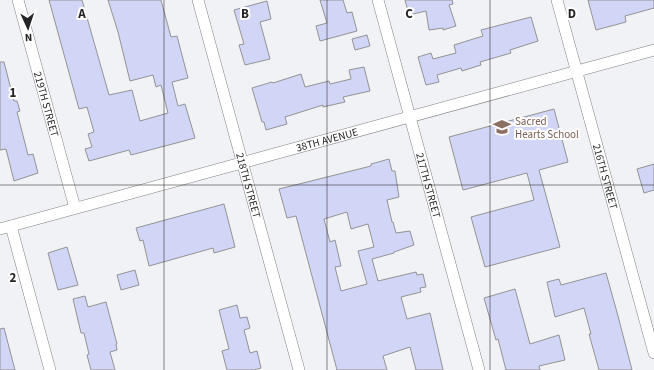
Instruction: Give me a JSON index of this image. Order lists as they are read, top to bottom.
{
  "streets": {
    "street": [
      "219TH STREET",
      "38TH AVENUE",
      "216TH STREET",
      "218TH STREET",
      "217TH STREET"
    ]
  },
  "crossings": [
    ["219TH STREET", "38TH AVENUE"],
    ["38TH AVENUE", "216TH STREET"],
    ["38TH AVENUE", "218TH STREET"],
    ["38TH AVENUE", "217TH STREET"]
  ],
  "places": {
    "school or university": ["Sacred Hearts School"]
  },
  "north": "bottom",
  "grid": {
    "columns": [
      "A",
      "B",
      "C",
      "D"
    ],
    "rows": ["1", "2"]
  }
}
